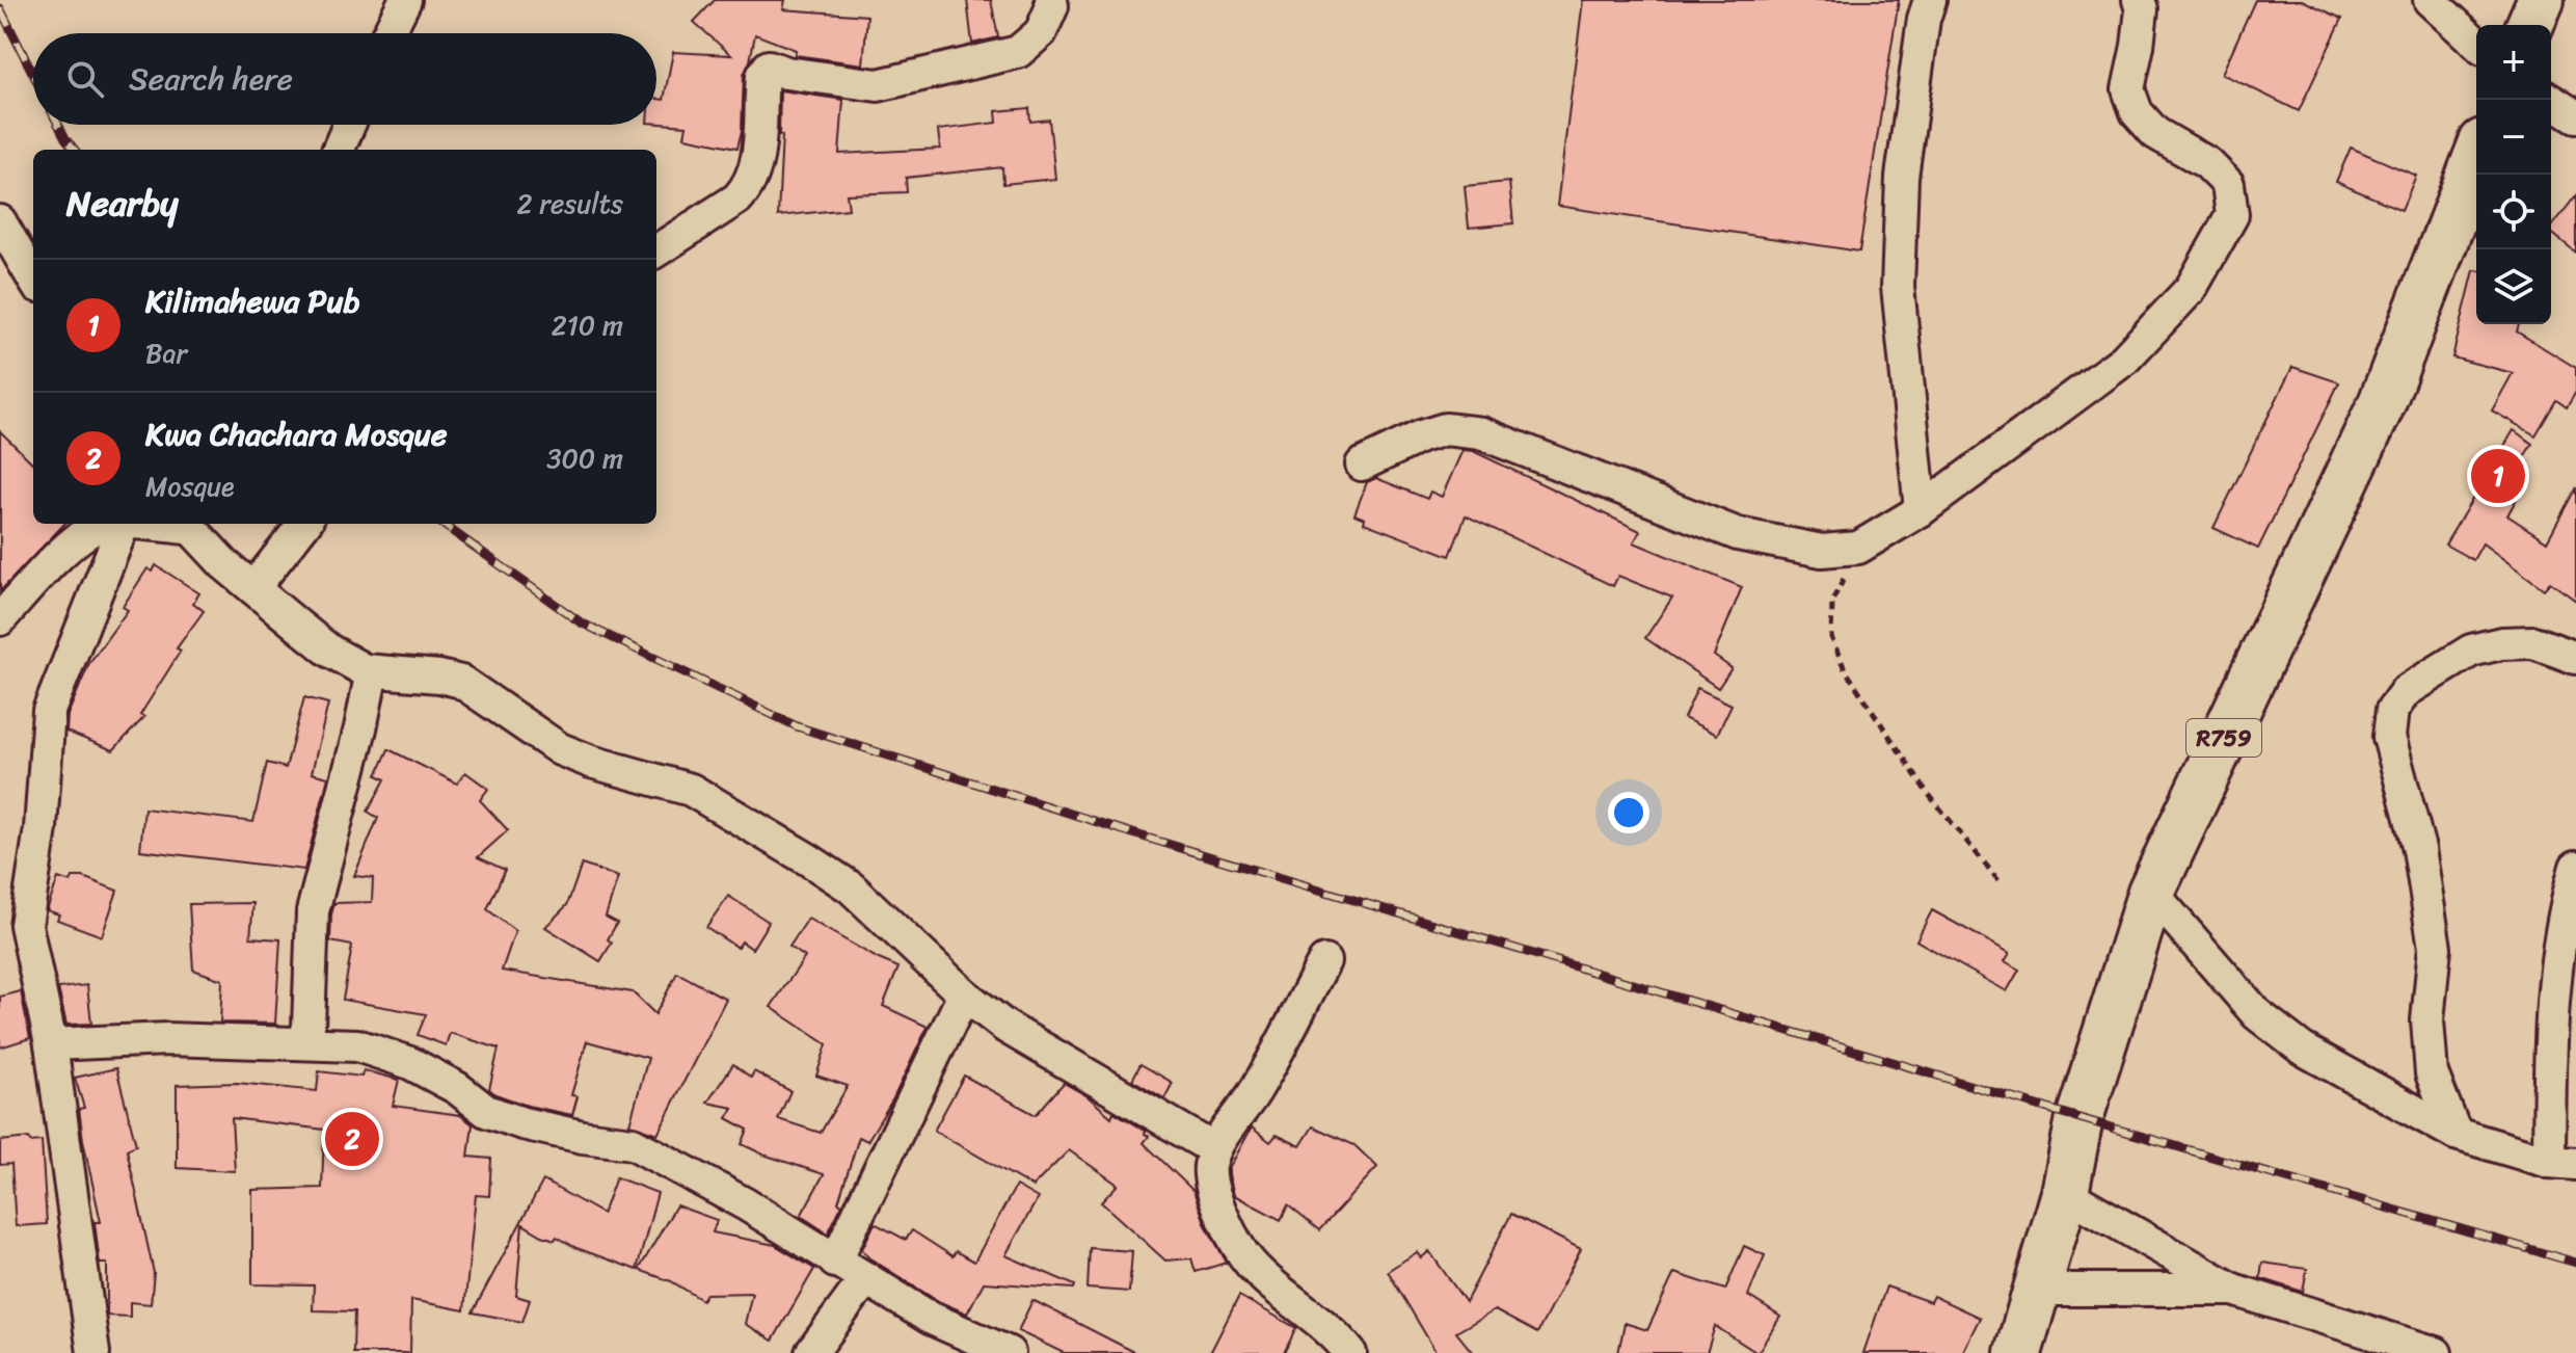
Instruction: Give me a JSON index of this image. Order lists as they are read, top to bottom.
{
  "streets": {
    "main road": ["R759"]
  },
  "page": {
    "map_buttons": ["+", "−"],
    "search": "Search here",
    "heading": ["Nearby", "2 results"],
    "list": [
      {
        "mark": "1",
        "name": "Kilimahewa Pub",
        "note": "Bar",
        "value": "210 m"
      },
      {
        "mark": "2",
        "name": "Kwa Chachara Mosque",
        "note": "Mosque",
        "value": "300 m"
      }
    ],
    "pins": ["1", "2"]
  }
}
